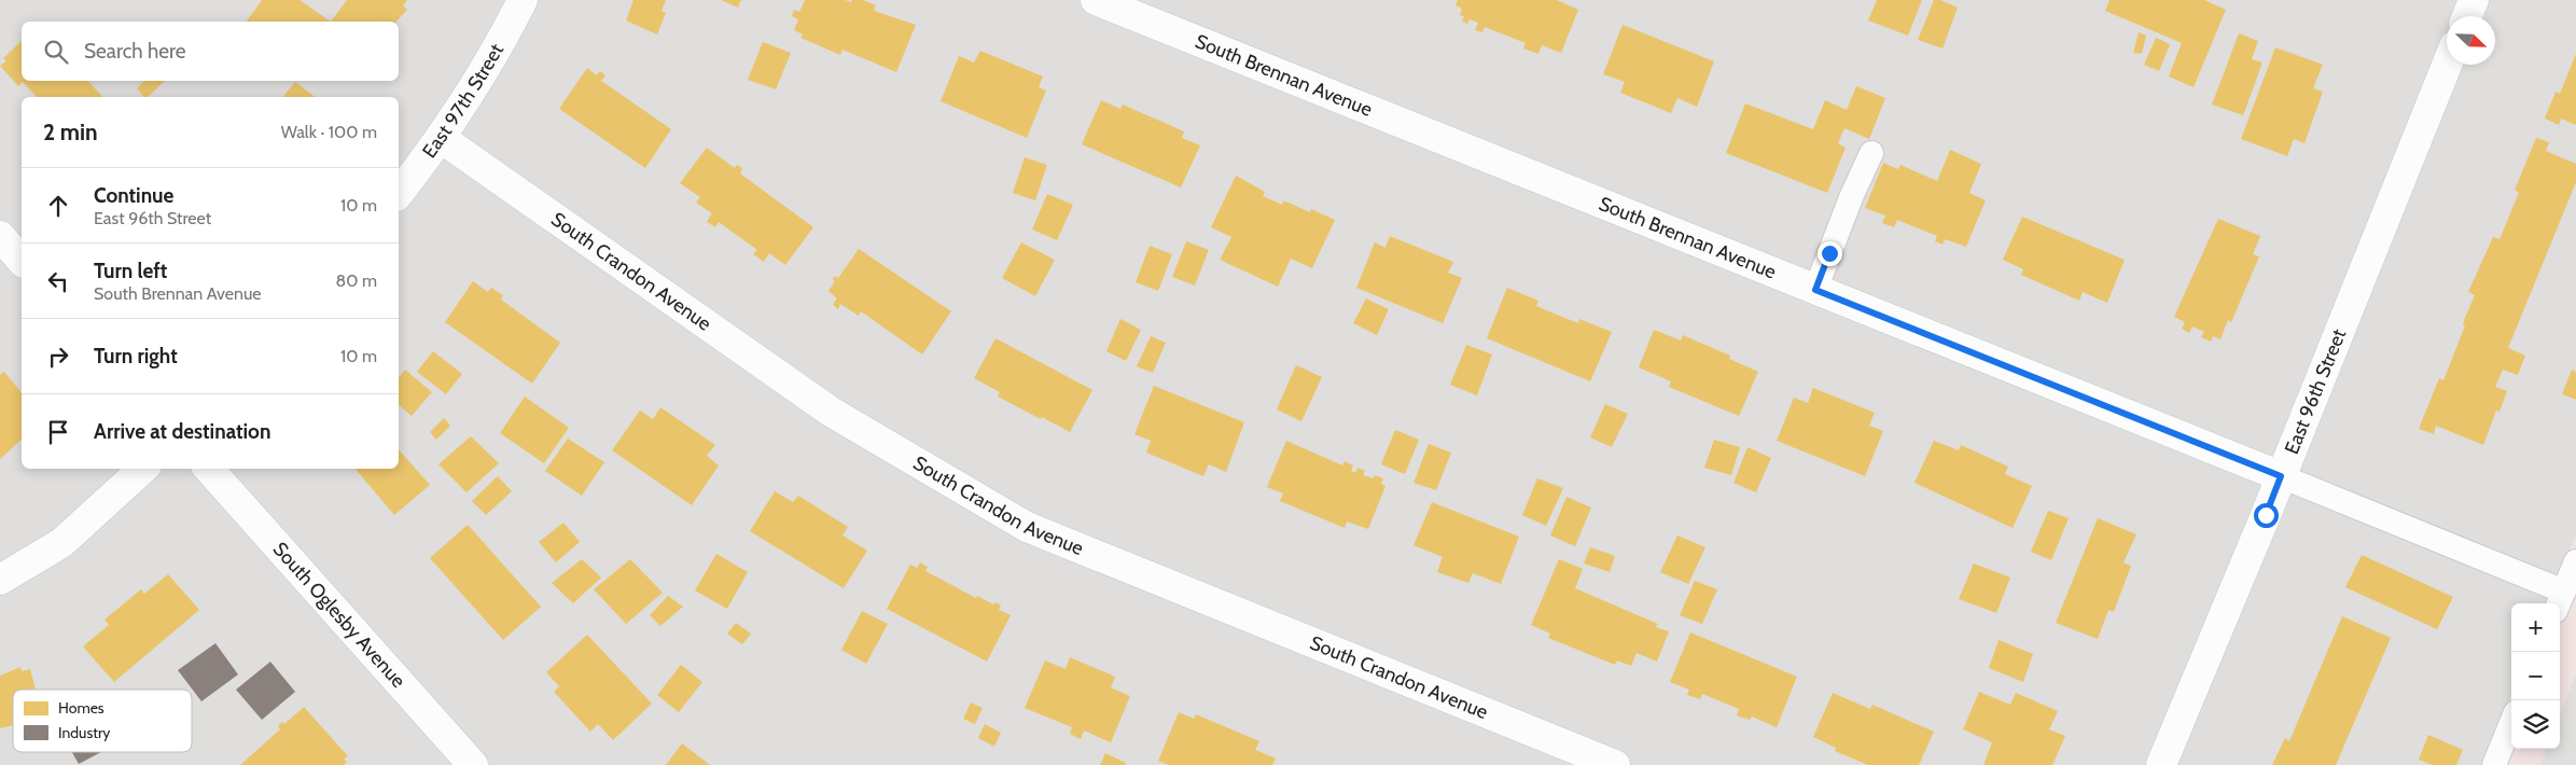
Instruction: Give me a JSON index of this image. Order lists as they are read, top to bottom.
{
  "streets": {
    "street": [
      "South Brennan Avenue",
      "East 97th Street",
      "South Crandon Avenue",
      "East 96th Street",
      "South Oglesby Avenue"
    ]
  },
  "crossings": [
    ["South Brennan Avenue", "East 96th Street"],
    ["East 97th Street", "South Crandon Avenue"]
  ],
  "legend": ["Homes", "Industry"],
  "north": "bottom right",
  "page": {
    "search": "Search here",
    "heading": ["2 min", "Walk · 100 m"],
    "list": [
      ["Continue", "East 96th Street", "10 m"],
      ["Turn left", "South Brennan Avenue", "80 m"],
      ["Turn right", "10 m"],
      "Arrive at destination"
    ],
    "map_buttons": ["+", "−"]
  }
}
